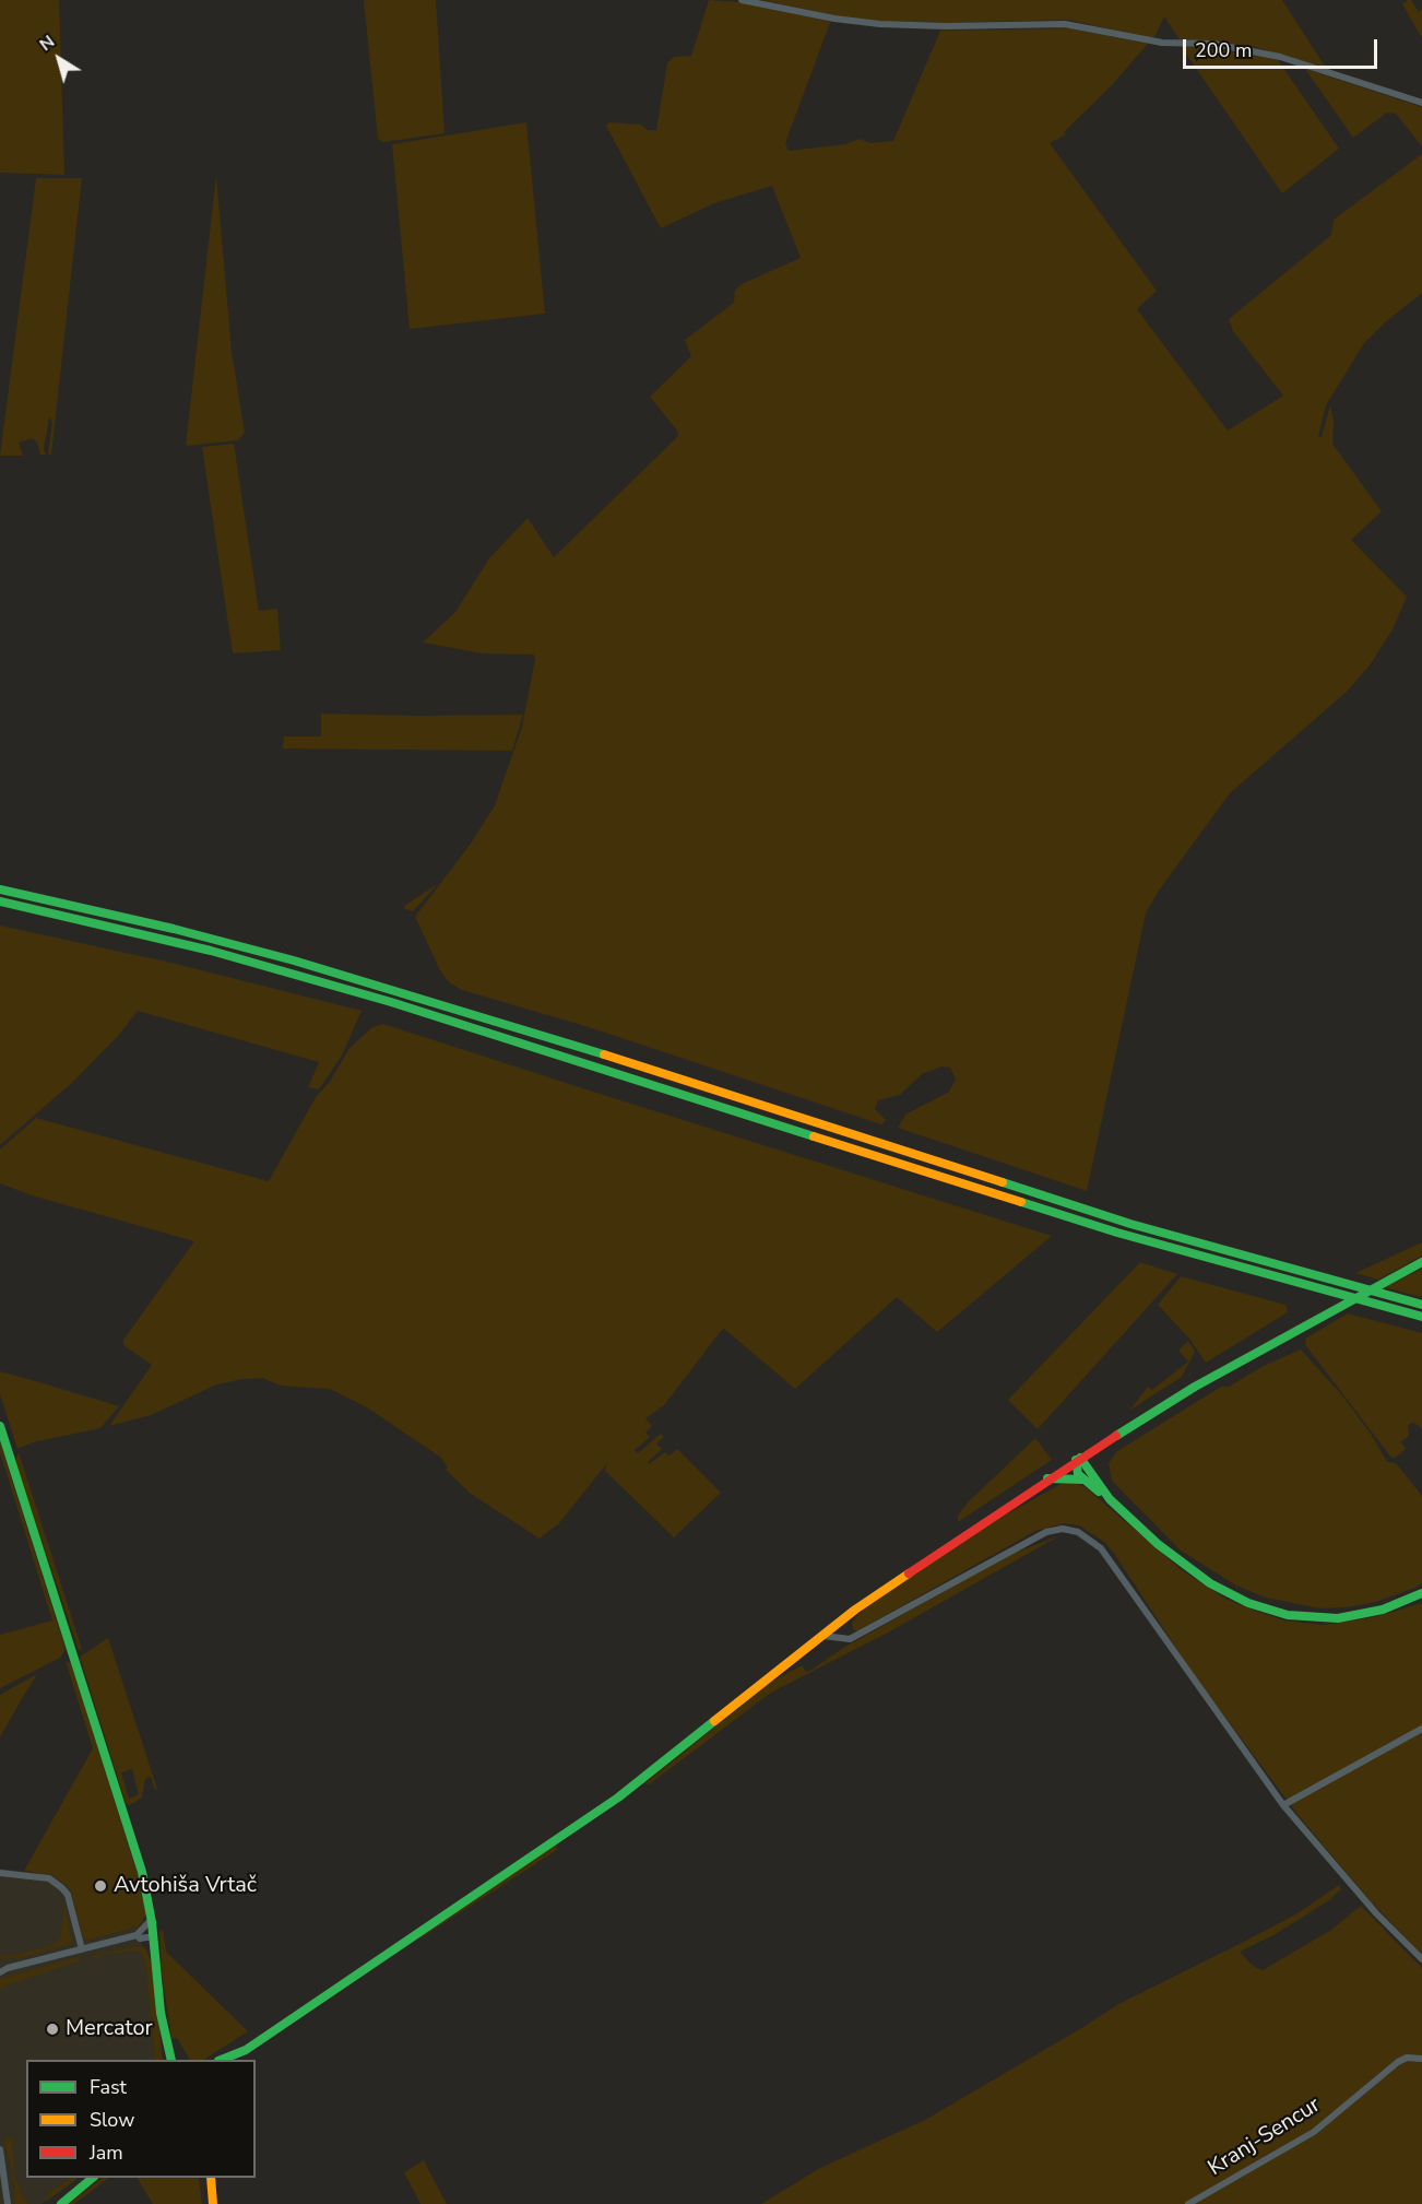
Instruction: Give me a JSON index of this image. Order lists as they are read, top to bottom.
{
  "streets": {
    "street": ["Kranj-Sencur"]
  },
  "places": ["Avtohiša Vrtač", "Mercator"],
  "legend": ["Fast", "Slow", "Jam"],
  "scale_bar": "200 m",
  "north": "top left"
}
